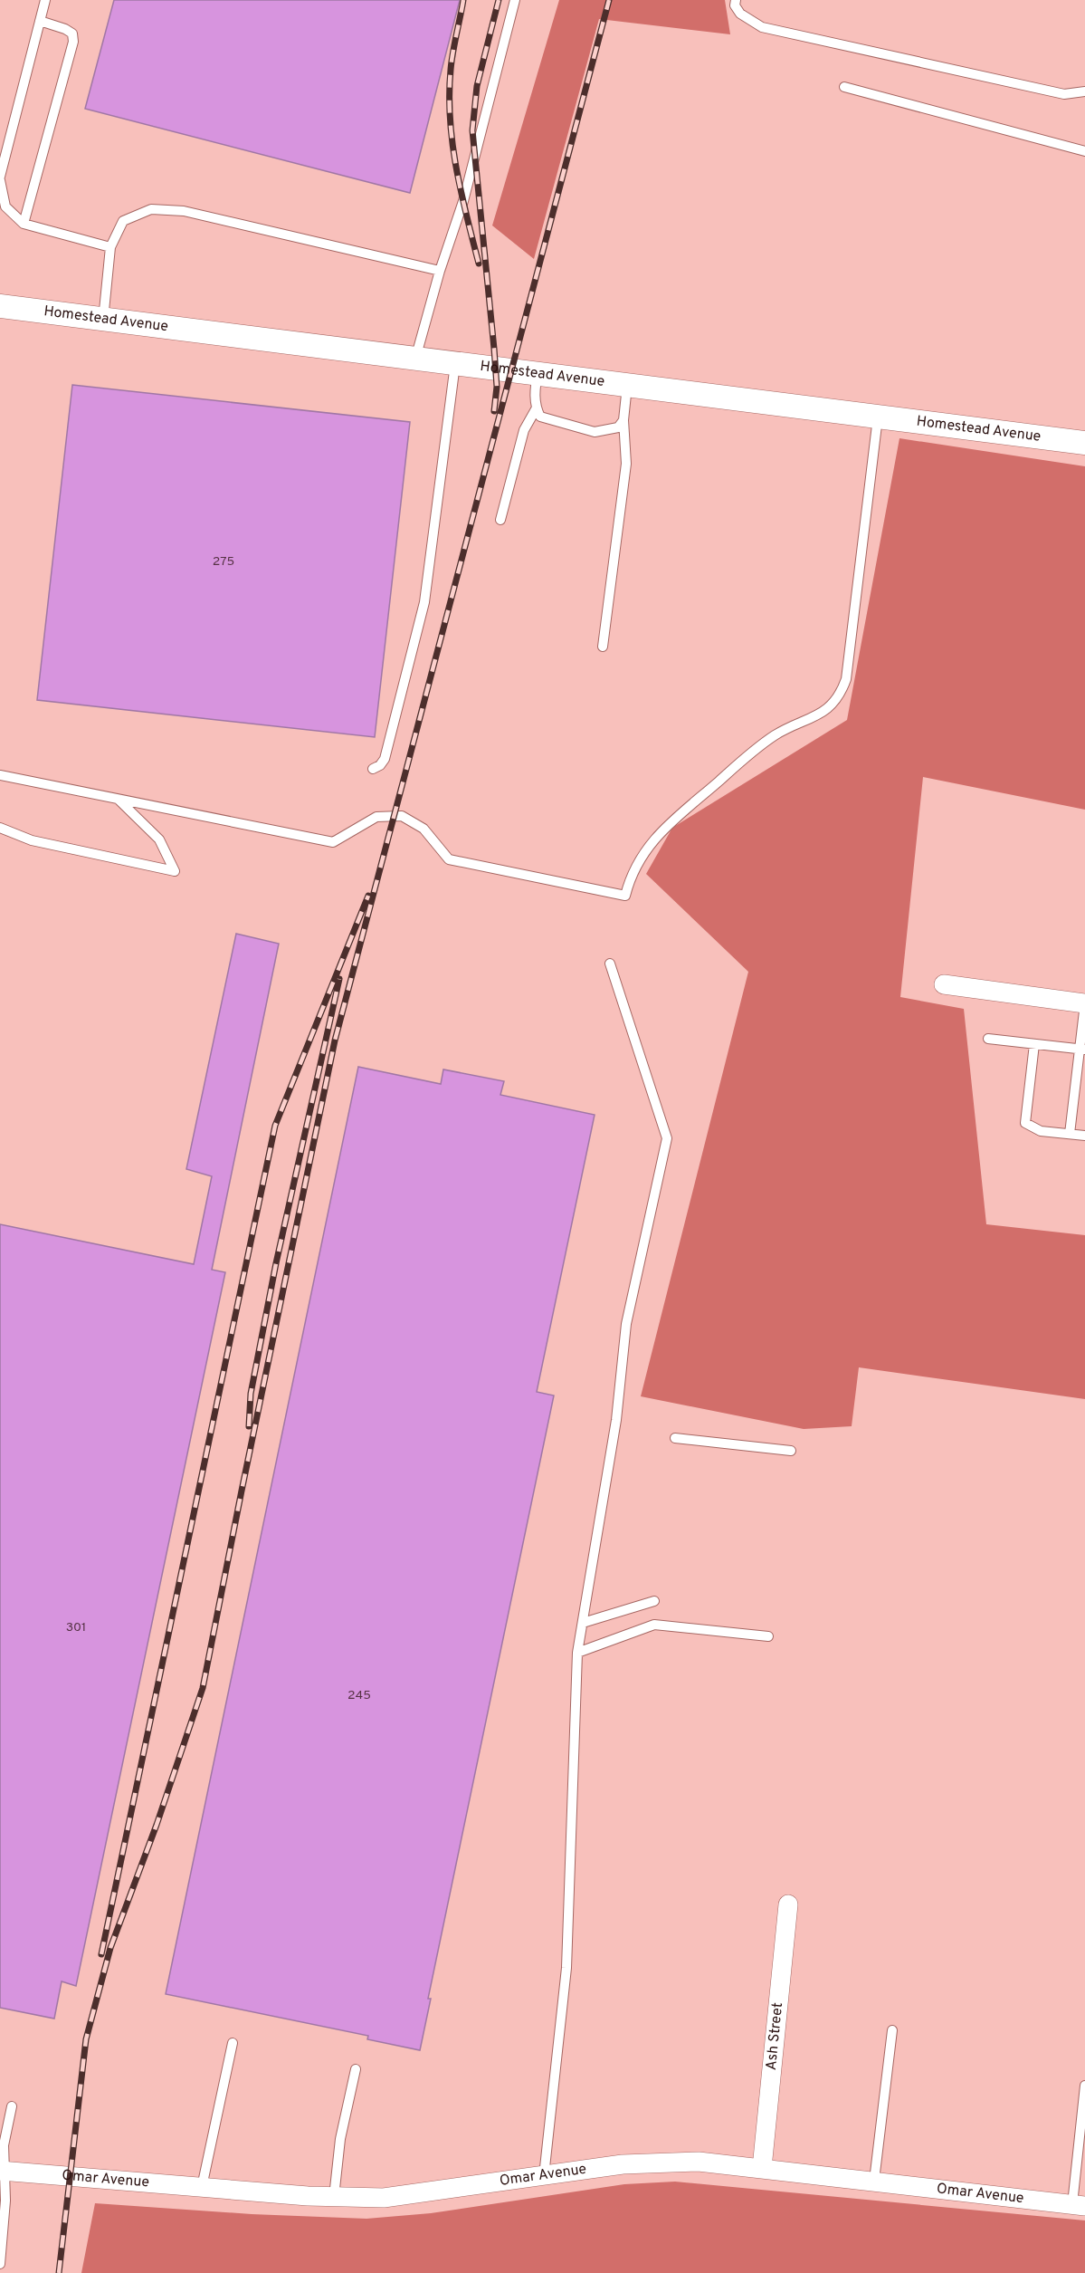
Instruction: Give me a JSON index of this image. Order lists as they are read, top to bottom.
{
  "streets": {
    "street": ["Homestead Avenue", "Ash Street", "Omar Avenue"]
  },
  "crossings": [
    ["Ash Street", "Omar Avenue"]
  ],
  "house_numbers": ["275", "301", "245"]
}
